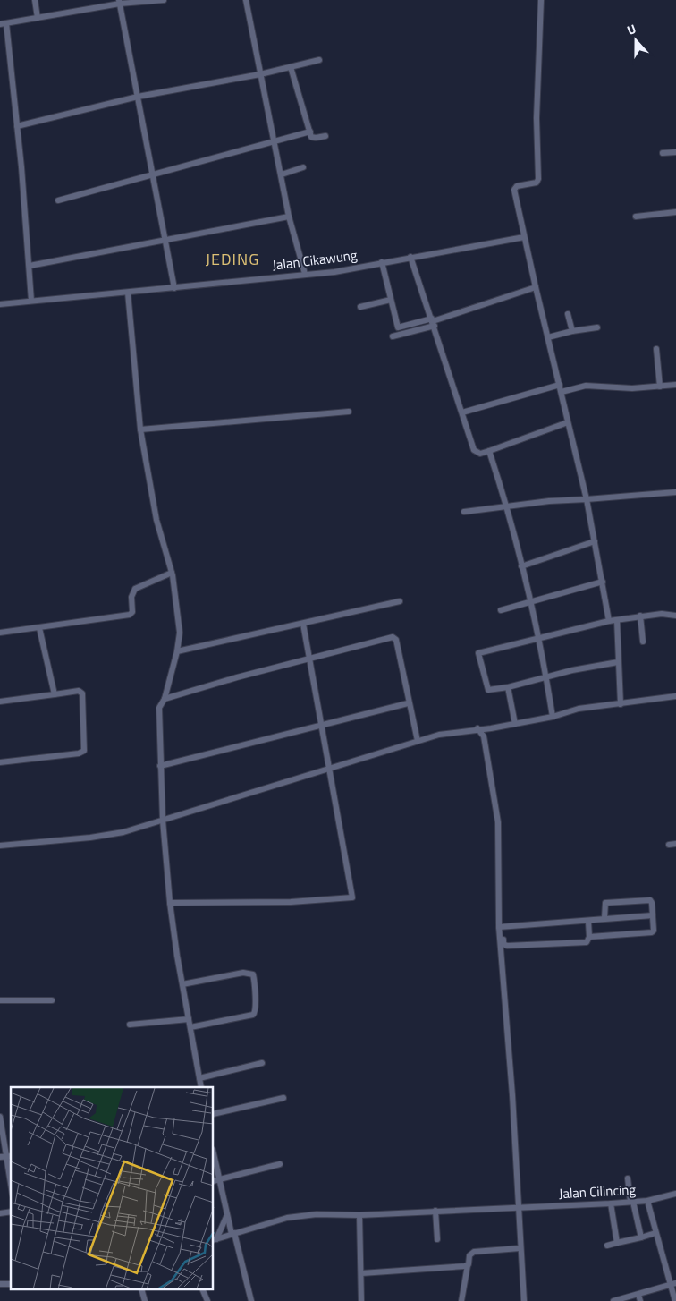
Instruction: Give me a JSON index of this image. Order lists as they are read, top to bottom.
{
  "streets": {
    "street": ["Jalan Cikawung", "Jalan Cilincing"]
  },
  "districts": ["JEDING"],
  "north": "top"
}
